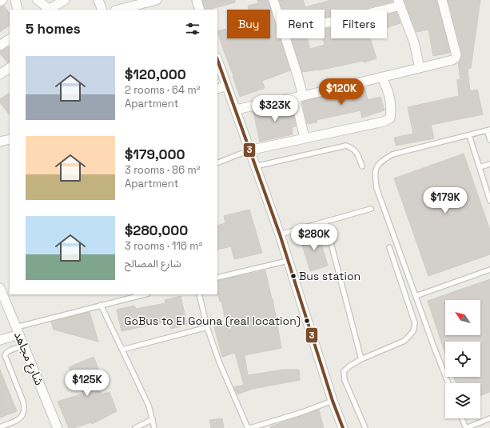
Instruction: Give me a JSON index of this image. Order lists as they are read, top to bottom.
{
  "streets": {
    "street": ["شارع مجاهد"]
  },
  "places": ["Bus station", "GoBus to El Gouna (real location)"],
  "lines": ["transit line 3"],
  "north": "top left",
  "page": {
    "chip": ["Buy", "Rent", "Filters"],
    "heading": "5 homes",
    "list": [
      {
        "name": "$120,000",
        "note": "2 rooms · 64 m² · Apartment"
      },
      {
        "name": "$179,000",
        "note": "3 rooms · 86 m² · Apartment"
      },
      {
        "name": "$280,000",
        "note": "3 rooms · 116 m² · شارع المصالح"
      }
    ],
    "price": [
      "$120K",
      "$323K",
      "$179K",
      "$280K",
      "$125K"
    ]
  }
}
